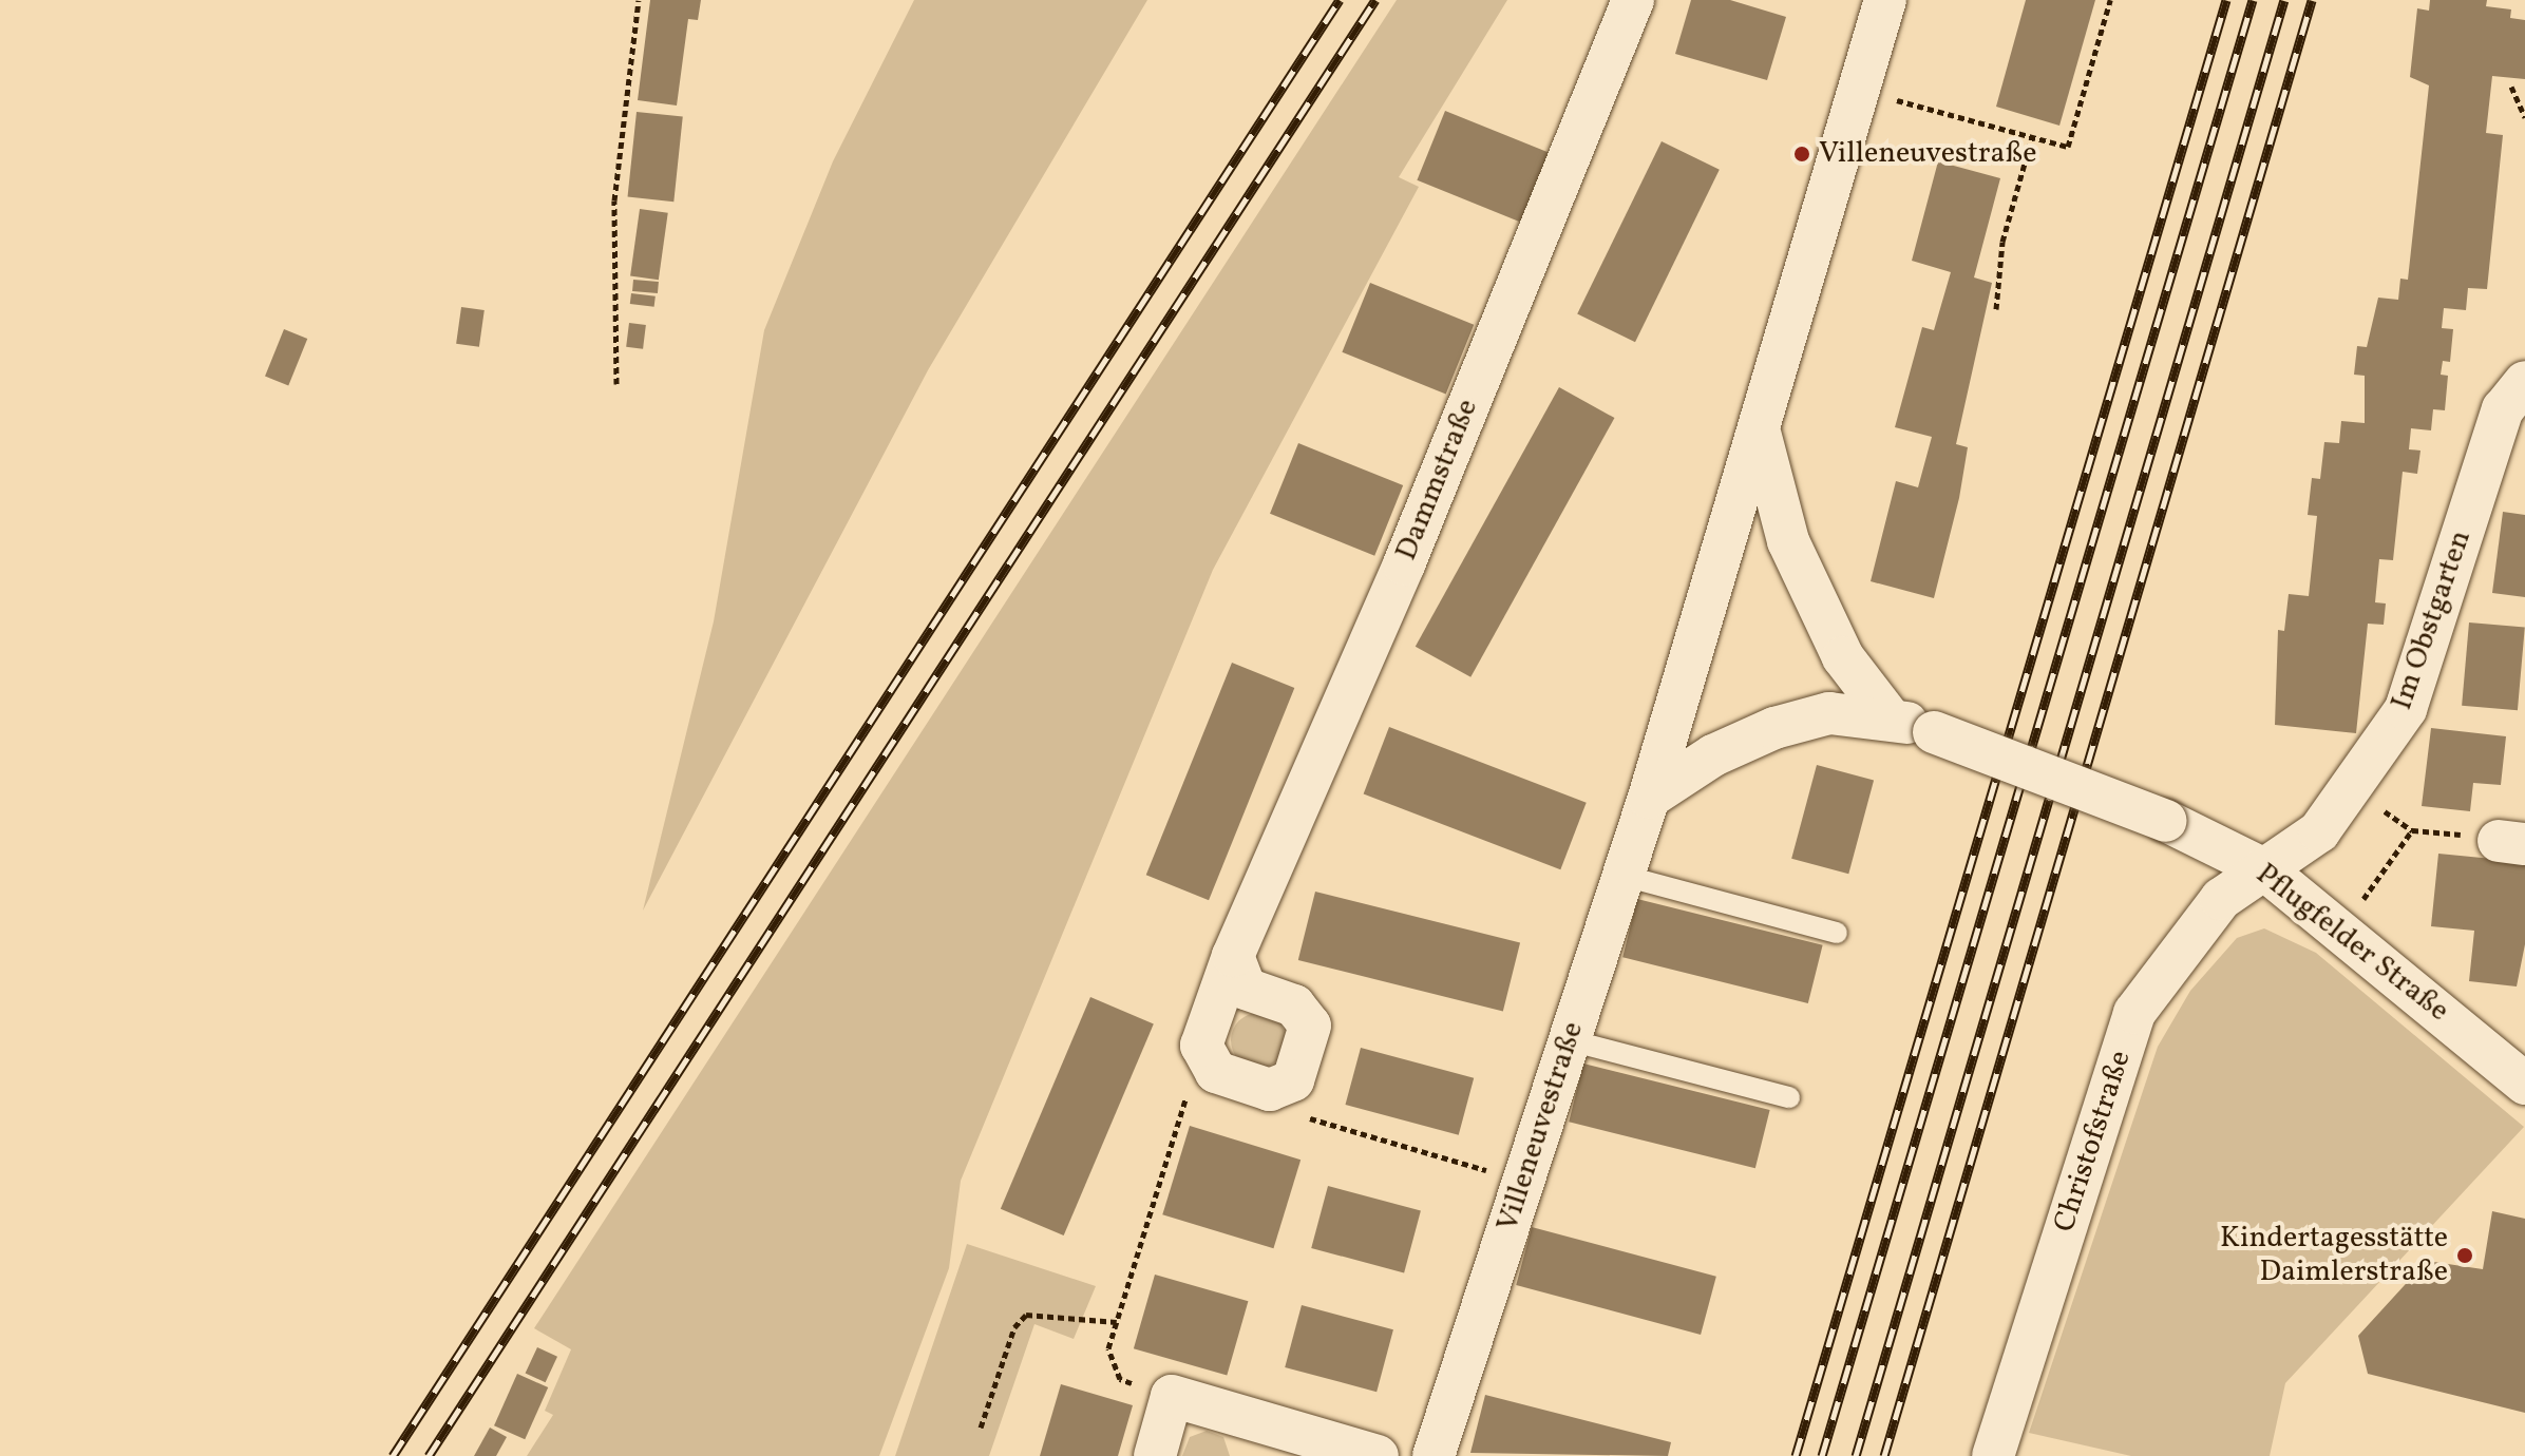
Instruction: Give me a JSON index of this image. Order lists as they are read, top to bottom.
{
  "streets": {
    "street": [
      "Dammstraße",
      "Im Obstgarten",
      "Pflugfelder Straße",
      "Villeneuvestraße",
      "Christofstraße"
    ]
  },
  "crossings": [
    ["Im Obstgarten", "Pflugfelder Straße"],
    ["Im Obstgarten", "Christofstraße"],
    ["Pflugfelder Straße", "Christofstraße"]
  ],
  "places": ["Villeneuvestraße", "Kindertagesstätte Daimlerstraße"]
}
